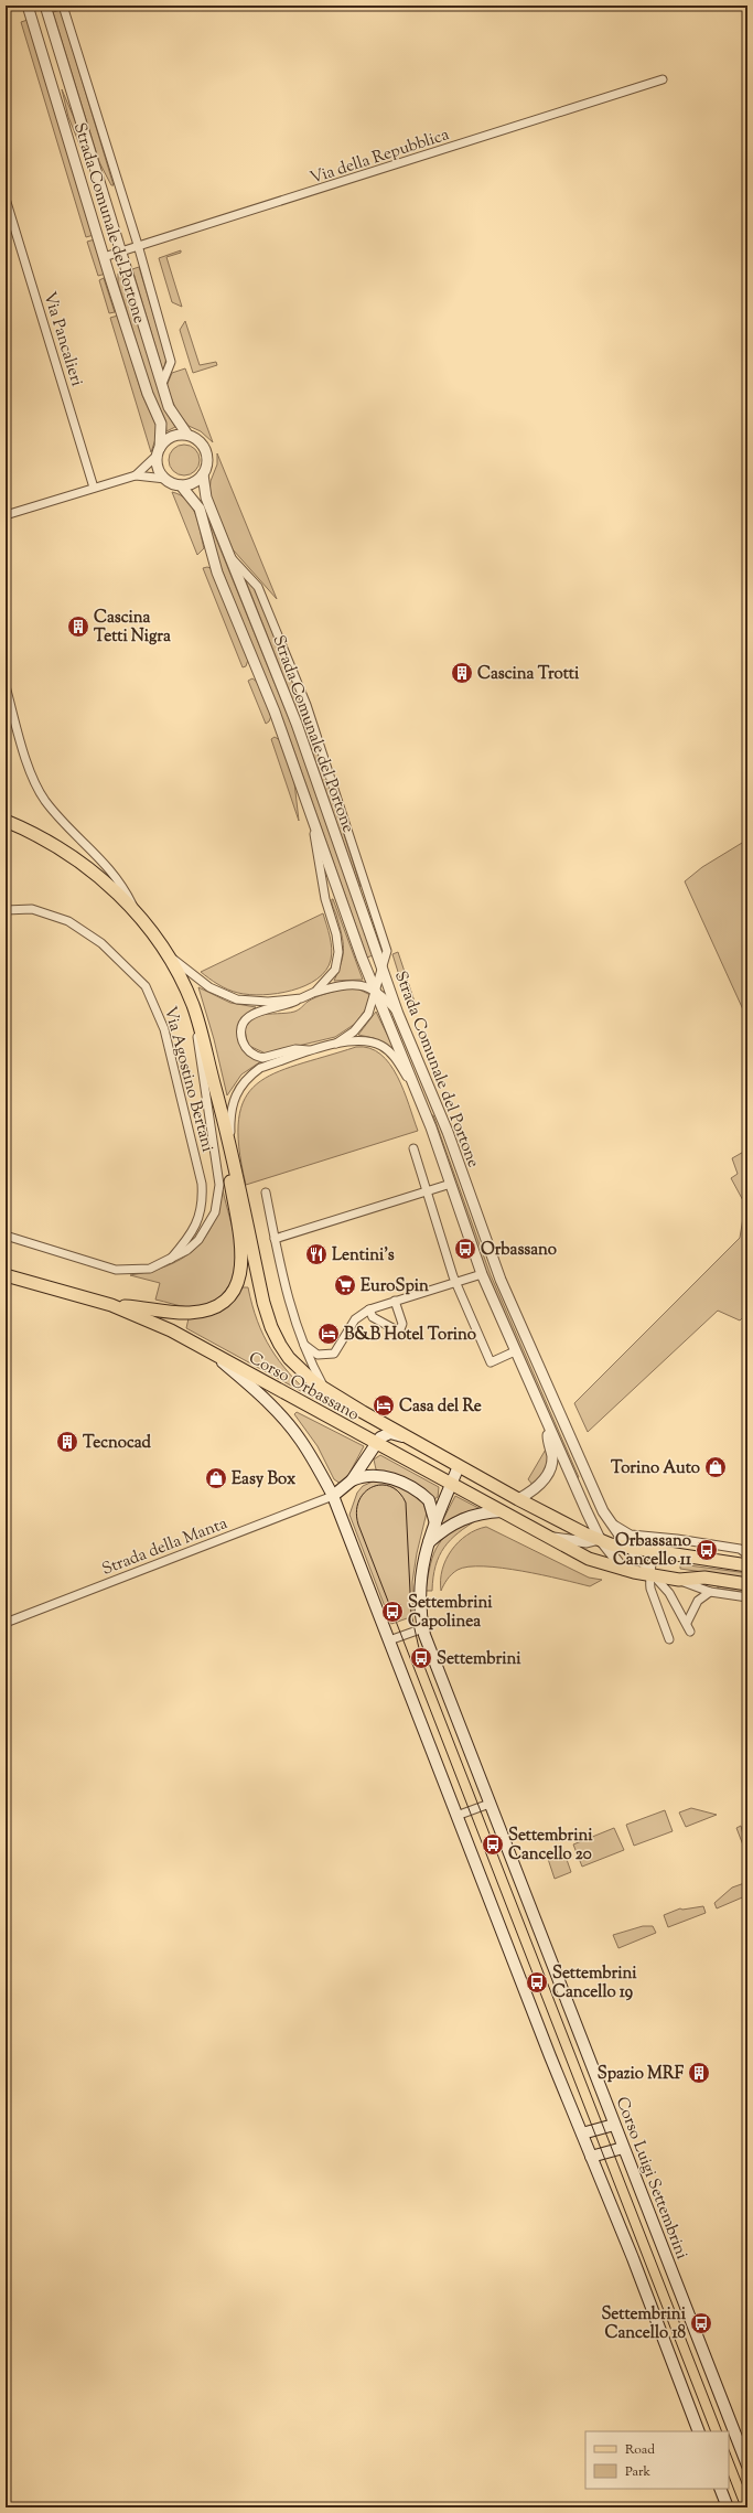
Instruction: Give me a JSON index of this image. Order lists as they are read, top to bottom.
{
  "streets": {
    "main road": ["Corso Orbassano", "Corso Luigi Settembrini"],
    "street": [
      "Via della Repubblica",
      "Strada Comunale del Portone",
      "Via Pancalieri",
      "Via Agostino Bertani",
      "Strada della Manta"
    ]
  },
  "crossings": [
    ["Via della Repubblica", "Strada Comunale del Portone"],
    ["Strada Comunale del Portone", "Corso Orbassano"],
    ["Via Agostino Bertani", "Corso Orbassano"],
    ["Corso Orbassano", "Corso Luigi Settembrini"]
  ],
  "places": {
    "building": [
      "Cascina Tetti Nigra",
      "Cascina Trotti",
      "Tecnocad",
      "Spazio MRF"
    ],
    "bus stop": [
      "Orbassano",
      "Orbassano Cancello 11",
      "Settembrini Capolinea",
      "Settembrini",
      "Settembrini Cancello 20",
      "Settembrini Cancello 19",
      "Settembrini Cancello 18"
    ],
    "restaurant": ["Lentini's"],
    "supermarket": ["EuroSpin"],
    "hotel": ["B&B Hotel Torino", "Casa del Re"],
    "shop": ["Torino Auto", "Easy Box"]
  },
  "legend": ["Road", "Park"]
}
